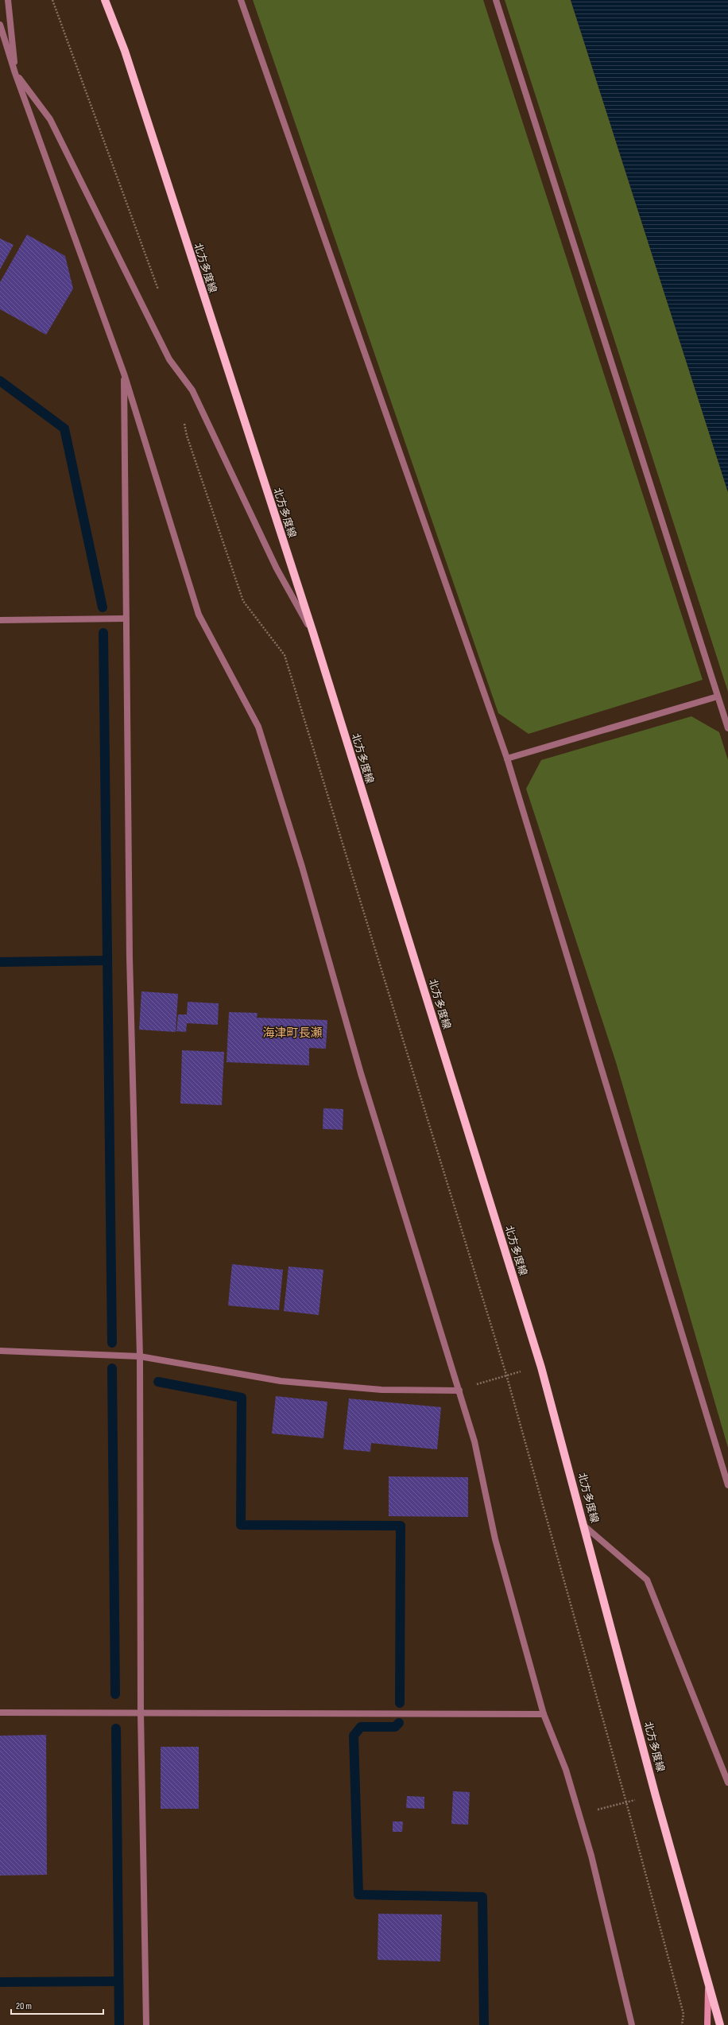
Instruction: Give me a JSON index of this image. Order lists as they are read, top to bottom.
{
  "streets": {
    "main road": ["北方多度線"]
  },
  "districts": ["海津町長瀬"],
  "scale_bar": "20 m"
}
